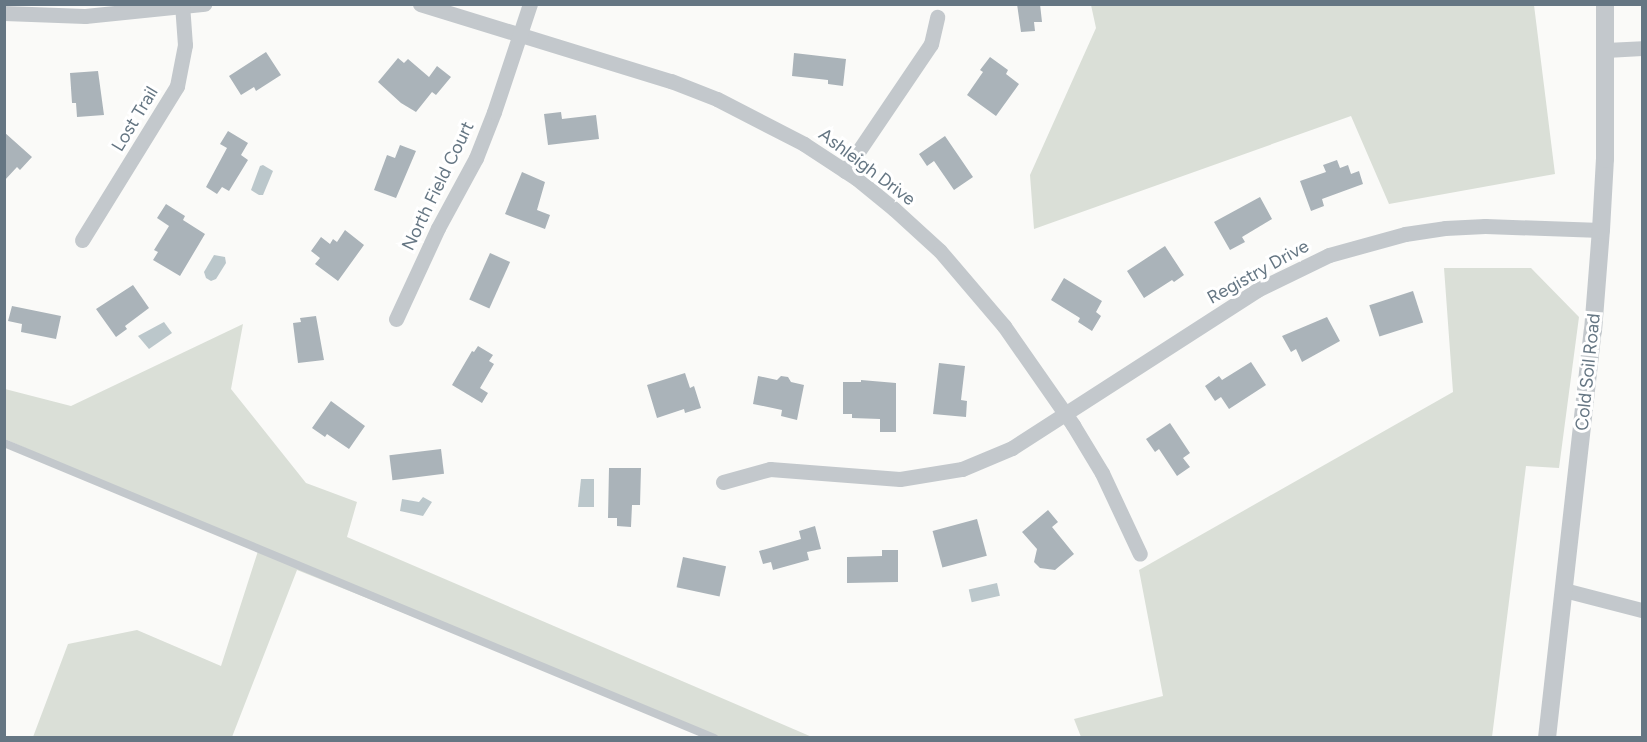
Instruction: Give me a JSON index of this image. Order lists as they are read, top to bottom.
{
  "streets": {
    "street": [
      "Lost Trail",
      "Ashleigh Drive",
      "North Field Court",
      "Registry Drive",
      "Cold Soil Road"
    ]
  },
  "crossings": [
    ["Ashleigh Drive", "North Field Court"],
    ["Ashleigh Drive", "Registry Drive"],
    ["Registry Drive", "Cold Soil Road"]
  ]
}
